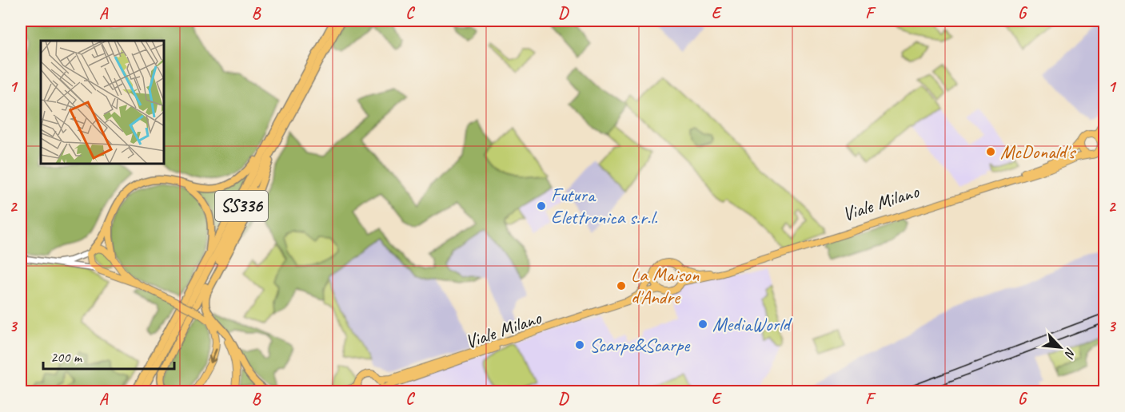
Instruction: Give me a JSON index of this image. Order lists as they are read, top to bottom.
{
  "streets": {
    "highway": ["SS336"],
    "main road": ["Viale Milano"]
  },
  "places": [
    "McDonald's",
    "Futura Elettronica s.r.l.",
    "La Maison d'Andre",
    "MediaWorld",
    "Scarpe&Scarpe"
  ],
  "scale_bar": "200 m",
  "north": "bottom right",
  "grid": {
    "columns": [
      "A",
      "B",
      "C",
      "D",
      "E",
      "F",
      "G"
    ],
    "rows": ["1", "2", "3"]
  }
}
